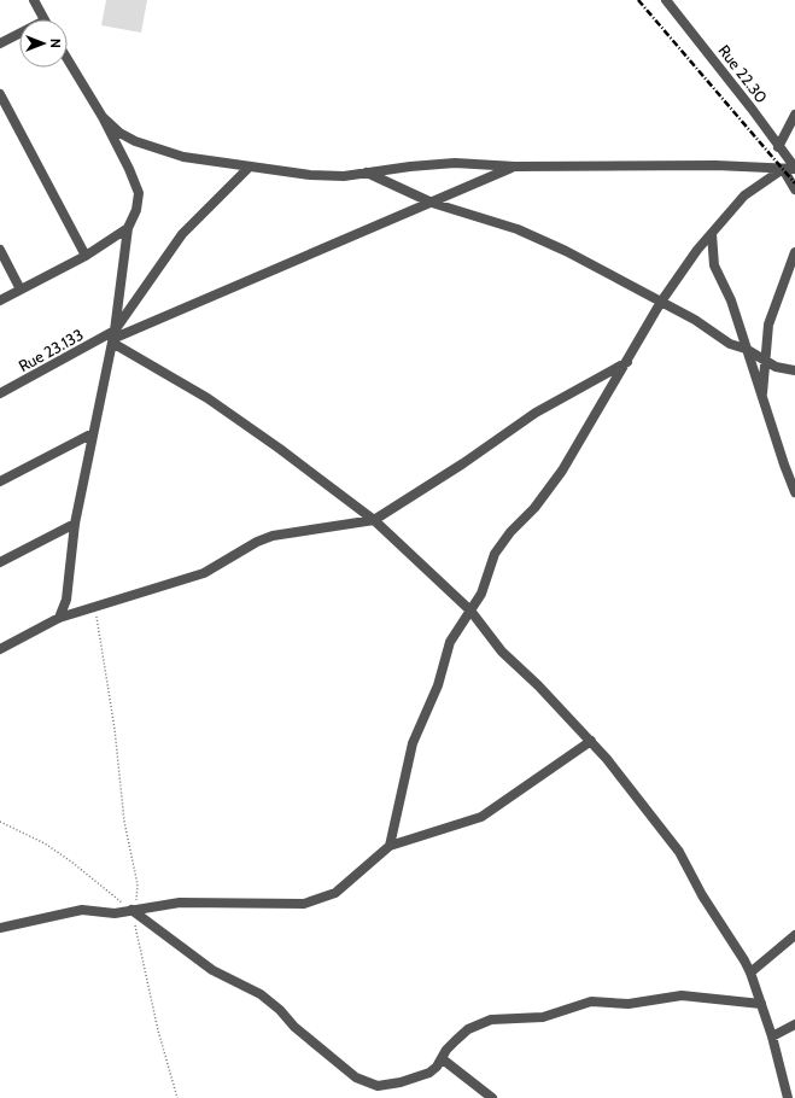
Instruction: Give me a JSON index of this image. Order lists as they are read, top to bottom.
{
  "streets": {
    "street": ["Rue 22.30", "Rue 23.133"]
  },
  "north": "right"
}
